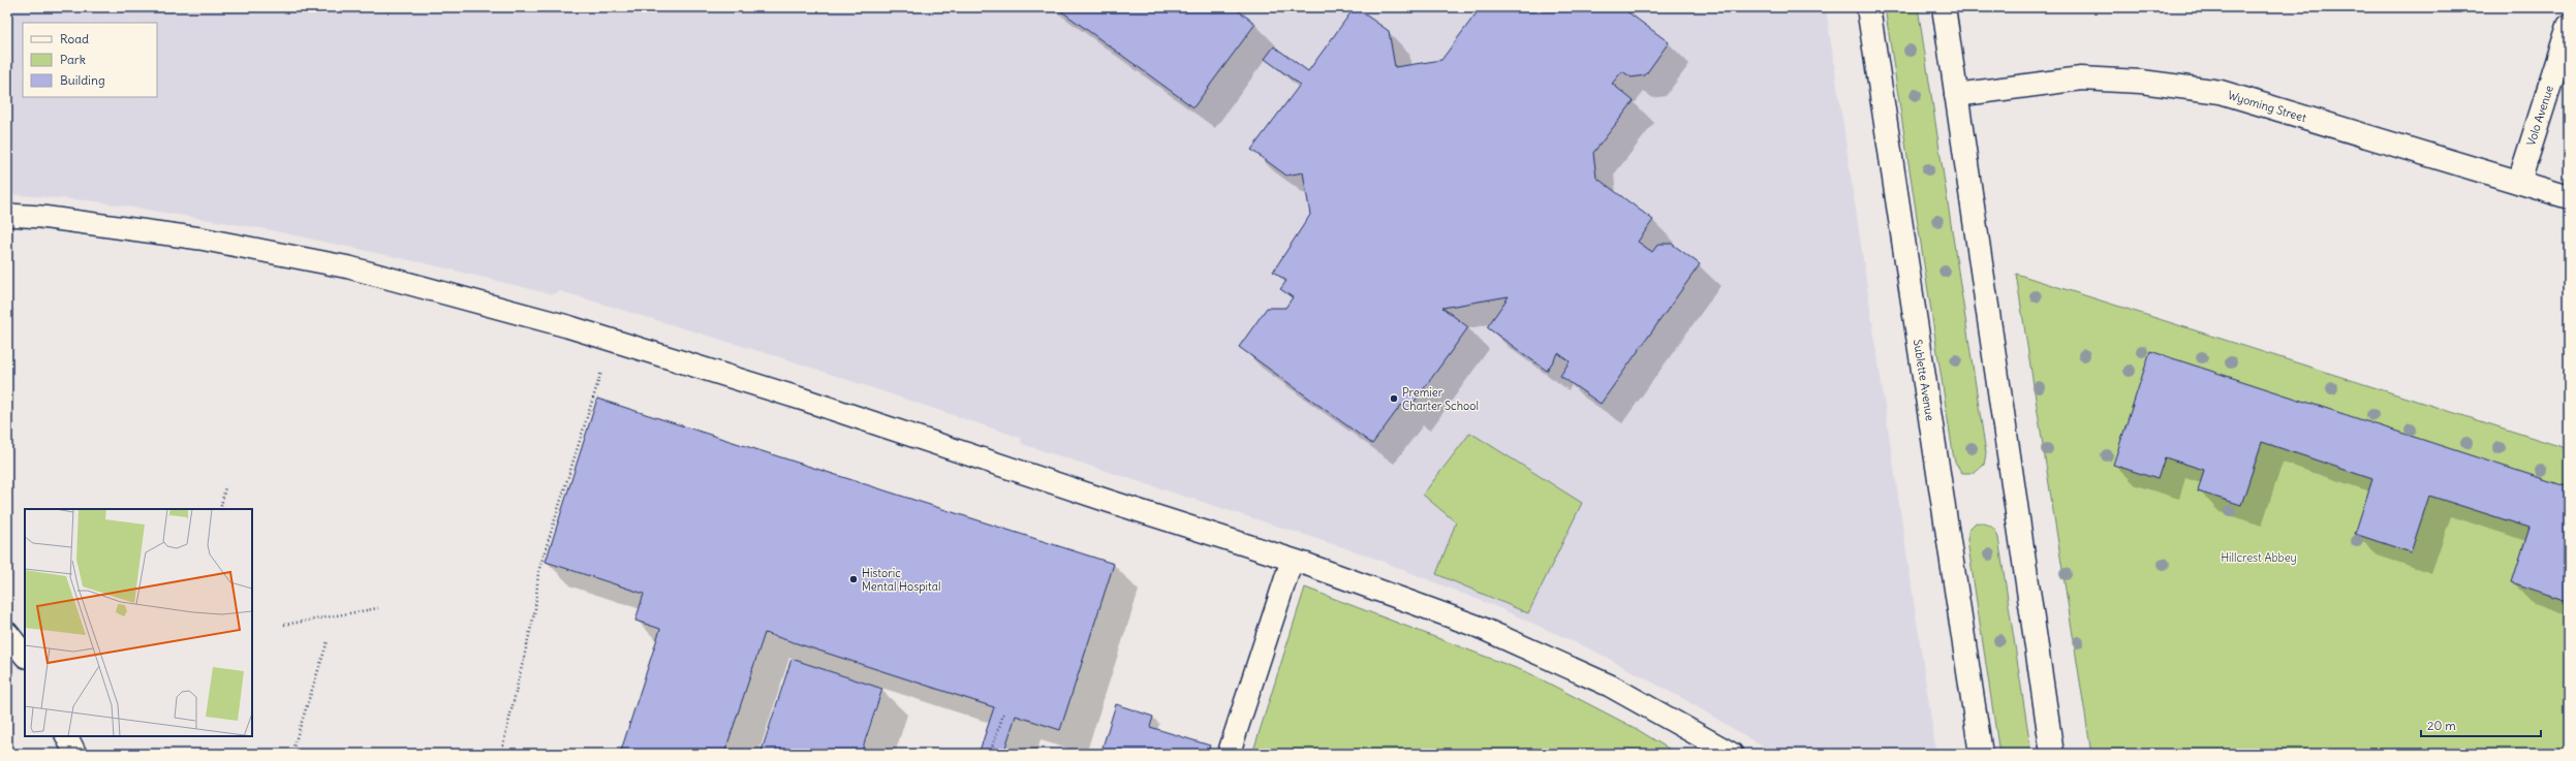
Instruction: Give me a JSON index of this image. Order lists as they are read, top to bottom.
{
  "streets": {
    "street": ["Wyoming Street", "Volo Avenue", "Sublette Avenue"]
  },
  "crossings": [
    ["Wyoming Street", "Volo Avenue"]
  ],
  "parks": ["Hillcrest Abbey"],
  "places": ["Premier Charter School", "Historic Mental Hospital"],
  "legend": ["Road", "Park", "Building"],
  "scale_bar": "20 m"
}
